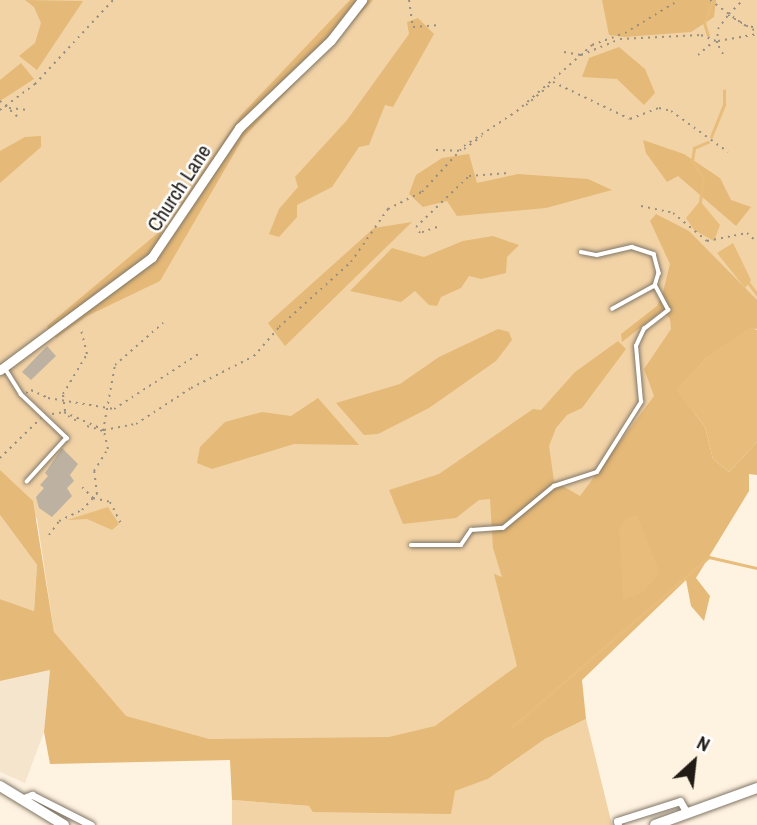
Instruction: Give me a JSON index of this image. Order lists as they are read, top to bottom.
{
  "streets": {
    "street": ["Church Lane"]
  },
  "north": "top right"
}
